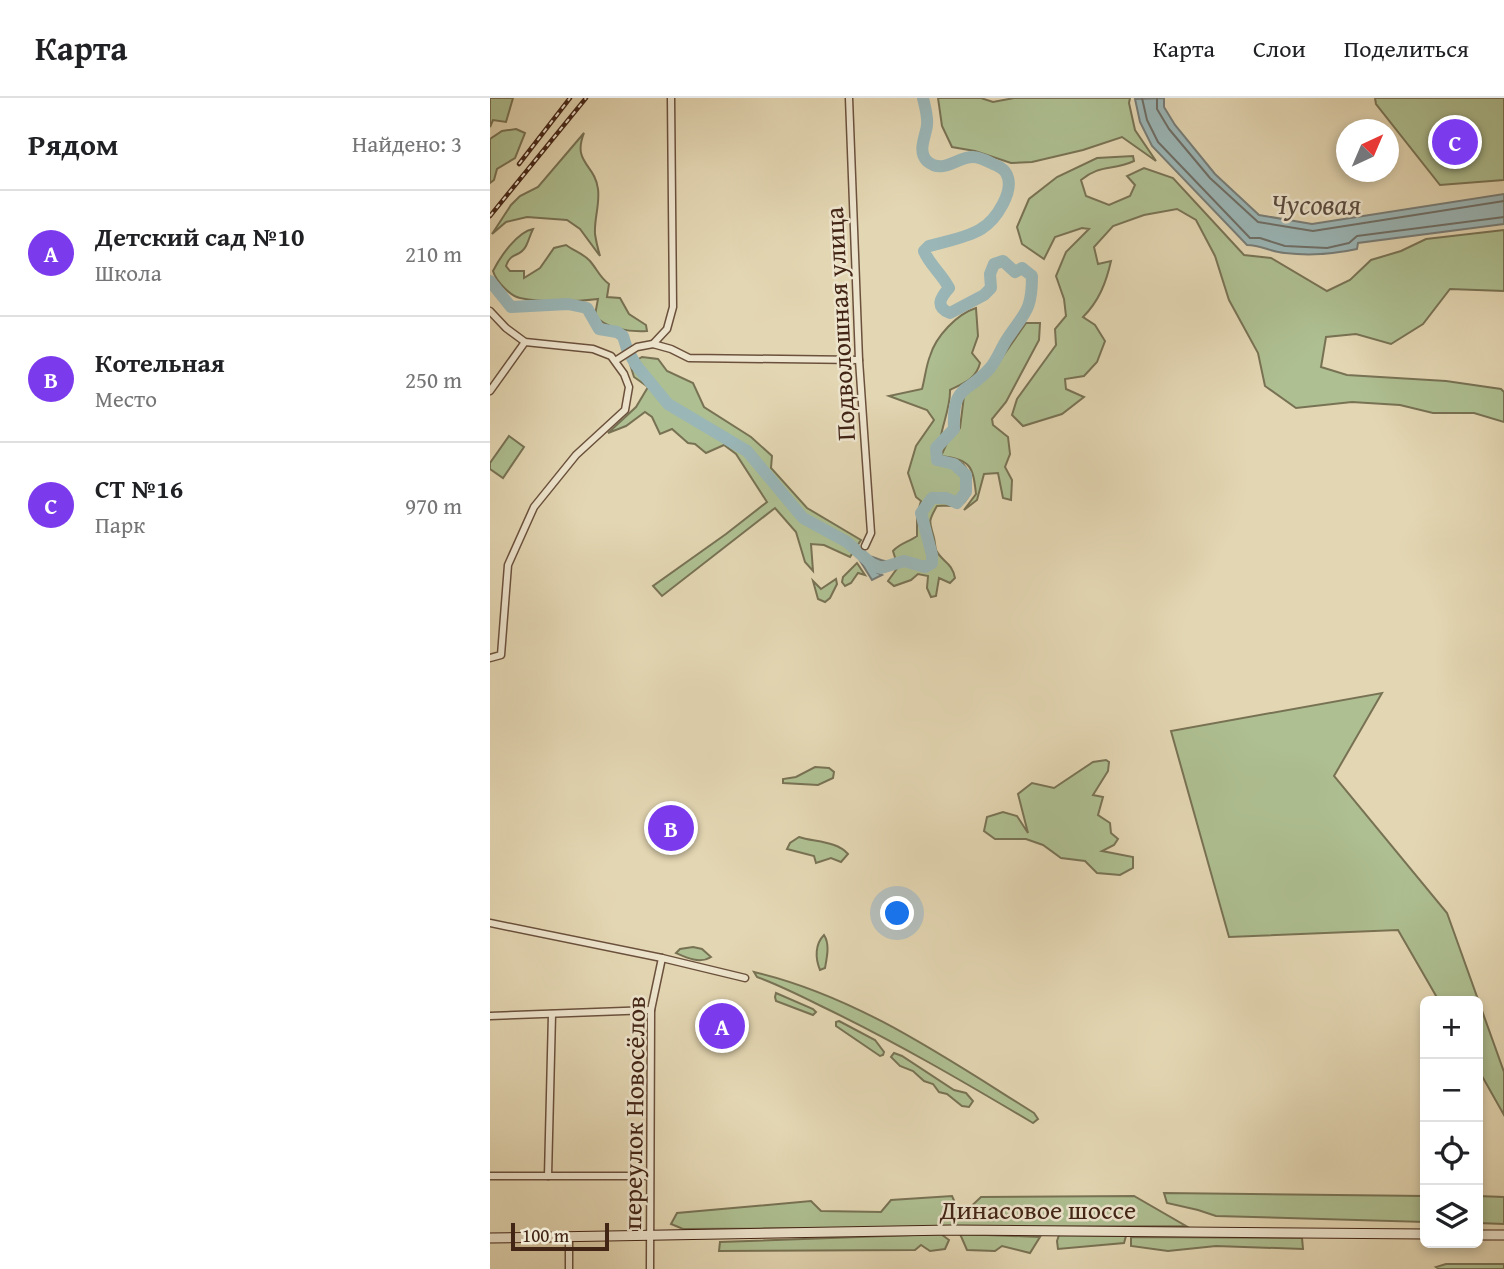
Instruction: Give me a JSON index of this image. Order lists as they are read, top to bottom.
{
  "streets": {
    "street": ["Подволошная улица", "переулок Новосёлов", "Динасовое шоссе"]
  },
  "crossings": [
    ["переулок Новосёлов", "Динасовое шоссе"]
  ],
  "water": ["Чусовая"],
  "scale_bar": "100 m",
  "north": "top right",
  "page": {
    "header": "Карта",
    "nav": ["Карта", "Слои", "Поделиться"],
    "heading": ["Рядом", "Найдено: 3"],
    "pins": ["C", "B", "A"],
    "list": [
      {
        "mark": "A",
        "name": "Детский сад №10",
        "note": "Школа",
        "value": "210 m"
      },
      {
        "mark": "B",
        "name": "Котельная",
        "note": "Место",
        "value": "250 m"
      },
      {
        "mark": "C",
        "name": "СТ №16",
        "note": "Парк",
        "value": "970 m"
      }
    ],
    "map_buttons": ["+", "−"],
    "scale": "100 m"
  }
}
